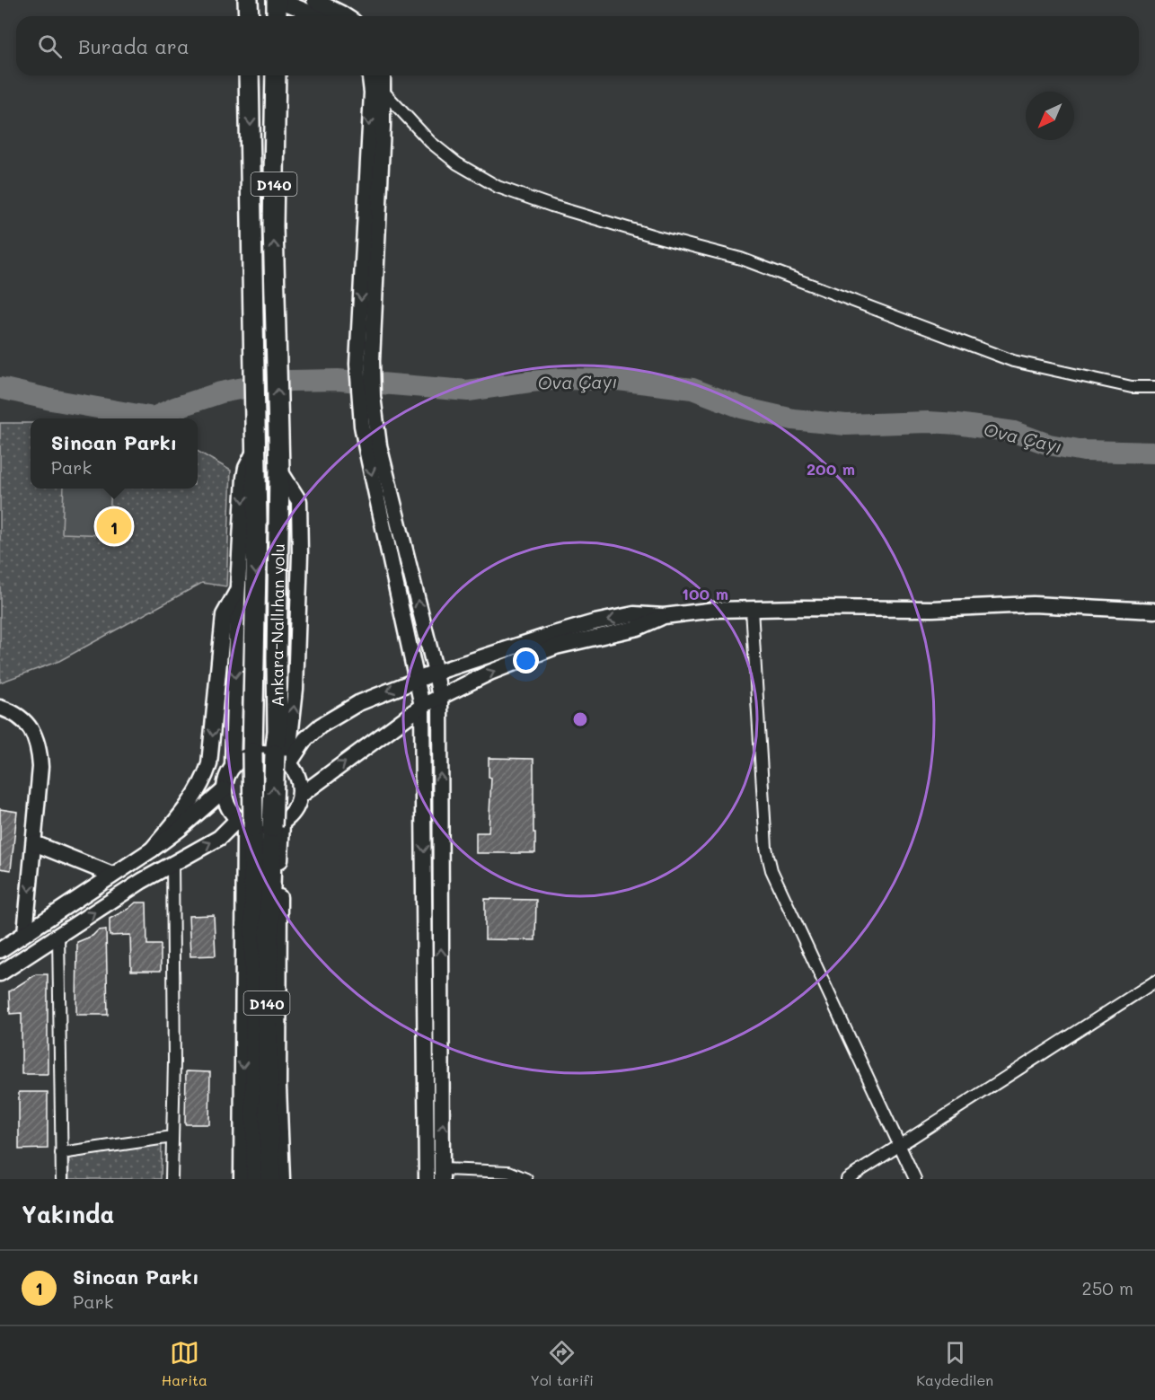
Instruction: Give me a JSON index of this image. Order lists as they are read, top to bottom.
{
  "streets": {
    "highway": ["D140", "Ankara-Nallıhan yolu"]
  },
  "water": ["Ova Çayı"],
  "north": "bottom left",
  "page": {
    "search": "Burada ara",
    "popup": ["Sincan Parkı", "Park"],
    "pins": "1",
    "heading": "Yakında",
    "list": [
      {
        "mark": "1",
        "name": "Sincan Parkı",
        "note": "Park",
        "value": "250 m"
      }
    ],
    "nav": ["Harita", "Yol tarifi", "Kaydedilen"]
  },
  "rings": ["200 m", "100 m"]
}
